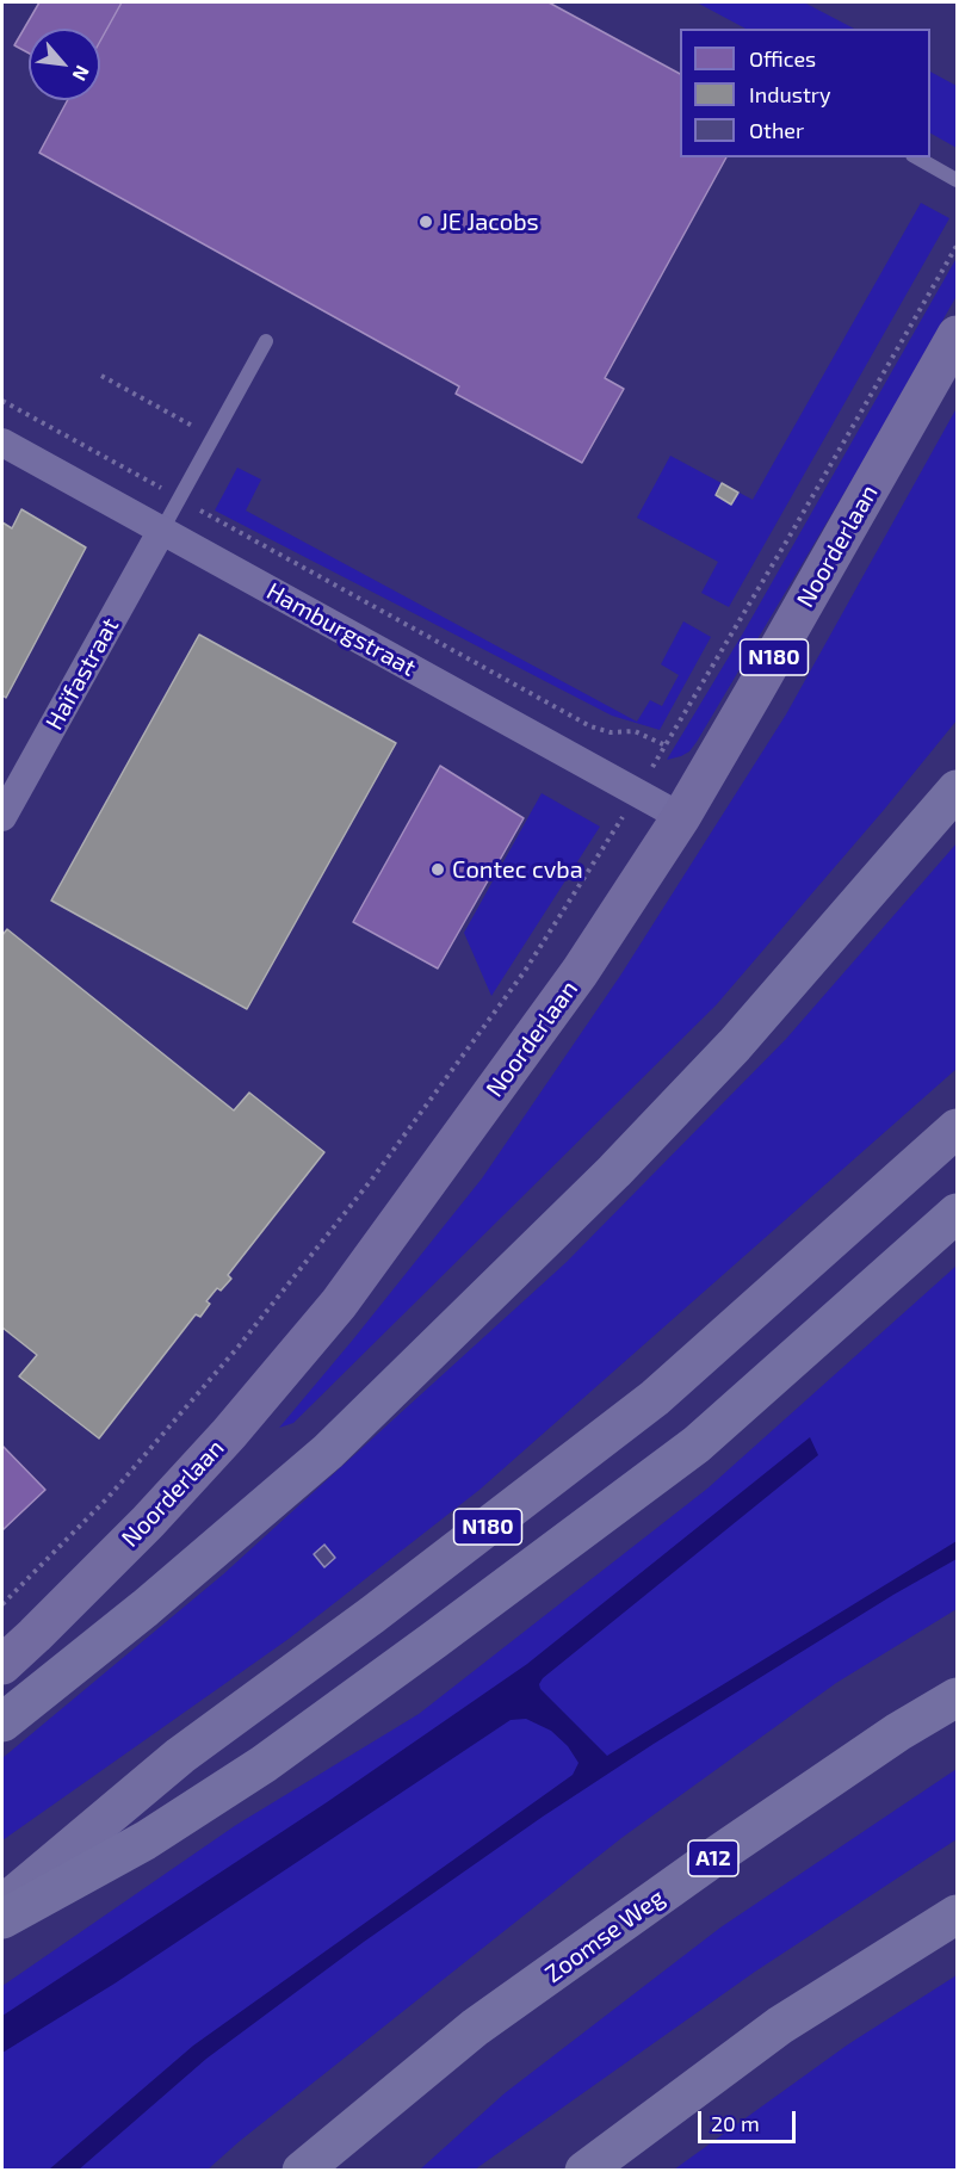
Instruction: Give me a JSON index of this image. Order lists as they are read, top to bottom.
{
  "streets": {
    "highway": ["N180", "A12", "Zoomse Weg"],
    "main road": ["Noorderlaan"],
    "street": ["Hamburgstraat", "Haïfastraat"]
  },
  "crossings": [
    ["Noorderlaan", "Hamburgstraat"],
    ["Hamburgstraat", "Haïfastraat"]
  ],
  "places": ["JE Jacobs", "Contec cvba"],
  "legend": ["Offices", "Industry", "Other"],
  "scale_bar": "20 m",
  "north": "bottom right"
}
